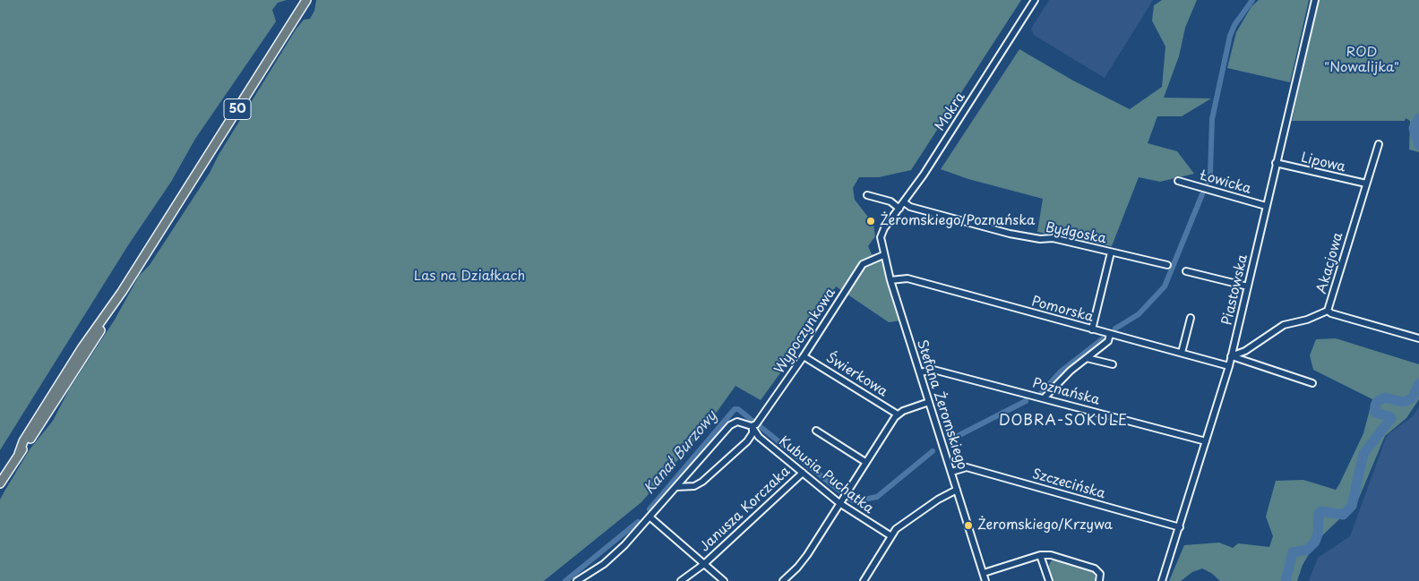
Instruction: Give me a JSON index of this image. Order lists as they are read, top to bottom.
{
  "streets": {
    "main road": ["50"],
    "street": [
      "Mokra",
      "Lipowa",
      "Łowicka",
      "Bydgoska",
      "Akacjowa",
      "Piastowska",
      "Pomorska",
      "Wypoczynkowa",
      "Świerkowa",
      "Poznańska",
      "Stefana Żeromskiego",
      "Kubusia Puchatka",
      "Szczecińska",
      "Janusza Korczaka"
    ]
  },
  "crossings": [
    ["Mokra", "Bydgoska"],
    ["Mokra", "Stefana Żeromskiego"],
    ["Lipowa", "Akacjowa"],
    ["Lipowa", "Piastowska"],
    ["Łowicka", "Piastowska"],
    ["Akacjowa", "Piastowska"],
    ["Piastowska", "Pomorska"],
    ["Piastowska", "Poznańska"],
    ["Piastowska", "Szczecińska"],
    ["Pomorska", "Stefana Żeromskiego"],
    ["Wypoczynkowa", "Świerkowa"],
    ["Wypoczynkowa", "Stefana Żeromskiego"],
    ["Wypoczynkowa", "Kubusia Puchatka"],
    ["Poznańska", "Stefana Żeromskiego"],
    ["Stefana Żeromskiego", "Szczecińska"],
    ["Kubusia Puchatka", "Janusza Korczaka"]
  ],
  "districts": ["DOBRA-SOKULE"],
  "water": ["Kanał Burzowy"],
  "parks": ["ROD \"Nowalijka\"", "Las na Działkach"],
  "places": ["Żeromskiego/Poznańska", "Żeromskiego/Krzywa"]
}
